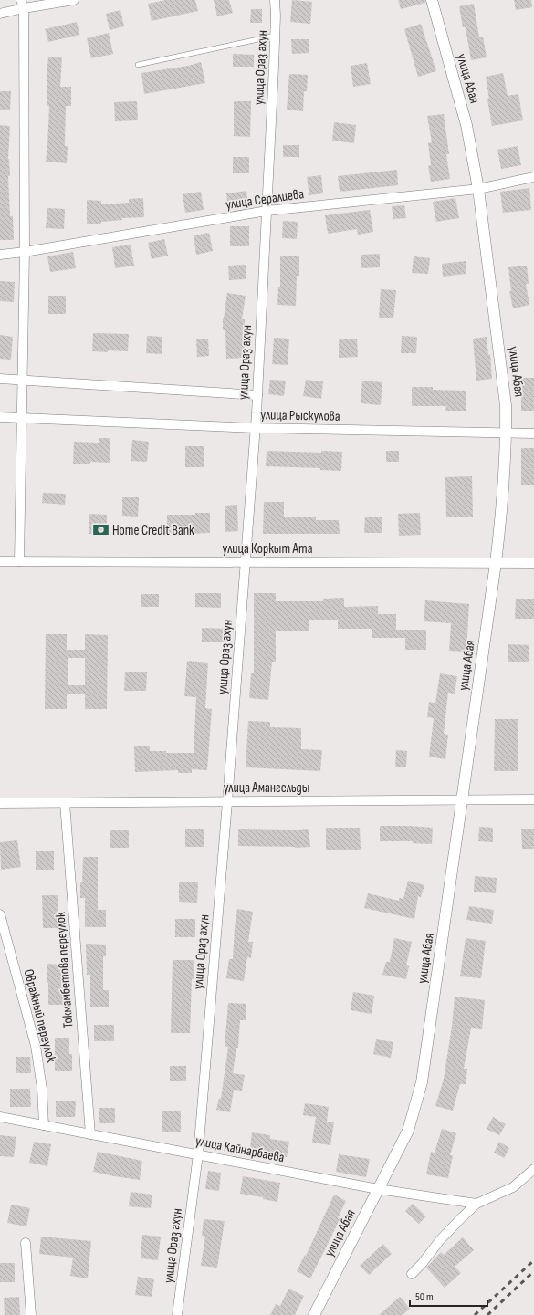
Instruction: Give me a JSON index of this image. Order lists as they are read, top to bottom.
{
  "streets": {
    "street": [
      "улица Ораз ахун",
      "улица Абая",
      "улица Сералиева",
      "улица Рыскулова",
      "улица Коркыт Ата",
      "улица Амангельды",
      "Токмамбетова переулок",
      "Овражный переулок",
      "улица Кайнарбаева"
    ]
  },
  "crossings": [
    ["улица Ораз ахун", "улица Сералиева"],
    ["улица Ораз ахун", "улица Рыскулова"],
    ["улица Ораз ахун", "улица Коркыт Ата"],
    ["улица Ораз ахун", "улица Амангельды"],
    ["улица Ораз ахун", "улица Кайнарбаева"],
    ["улица Абая", "улица Сералиева"],
    ["улица Абая", "улица Рыскулова"],
    ["улица Абая", "улица Коркыт Ата"],
    ["улица Абая", "улица Амангельды"],
    ["улица Абая", "улица Кайнарбаева"],
    ["улица Амангельды", "Токмамбетова переулок"],
    ["Токмамбетова переулок", "улица Кайнарбаева"],
    ["Овражный переулок", "улица Кайнарбаева"]
  ],
  "places": {
    "bank": ["Home Credit Bank"]
  },
  "scale_bar": "50 m"
}
